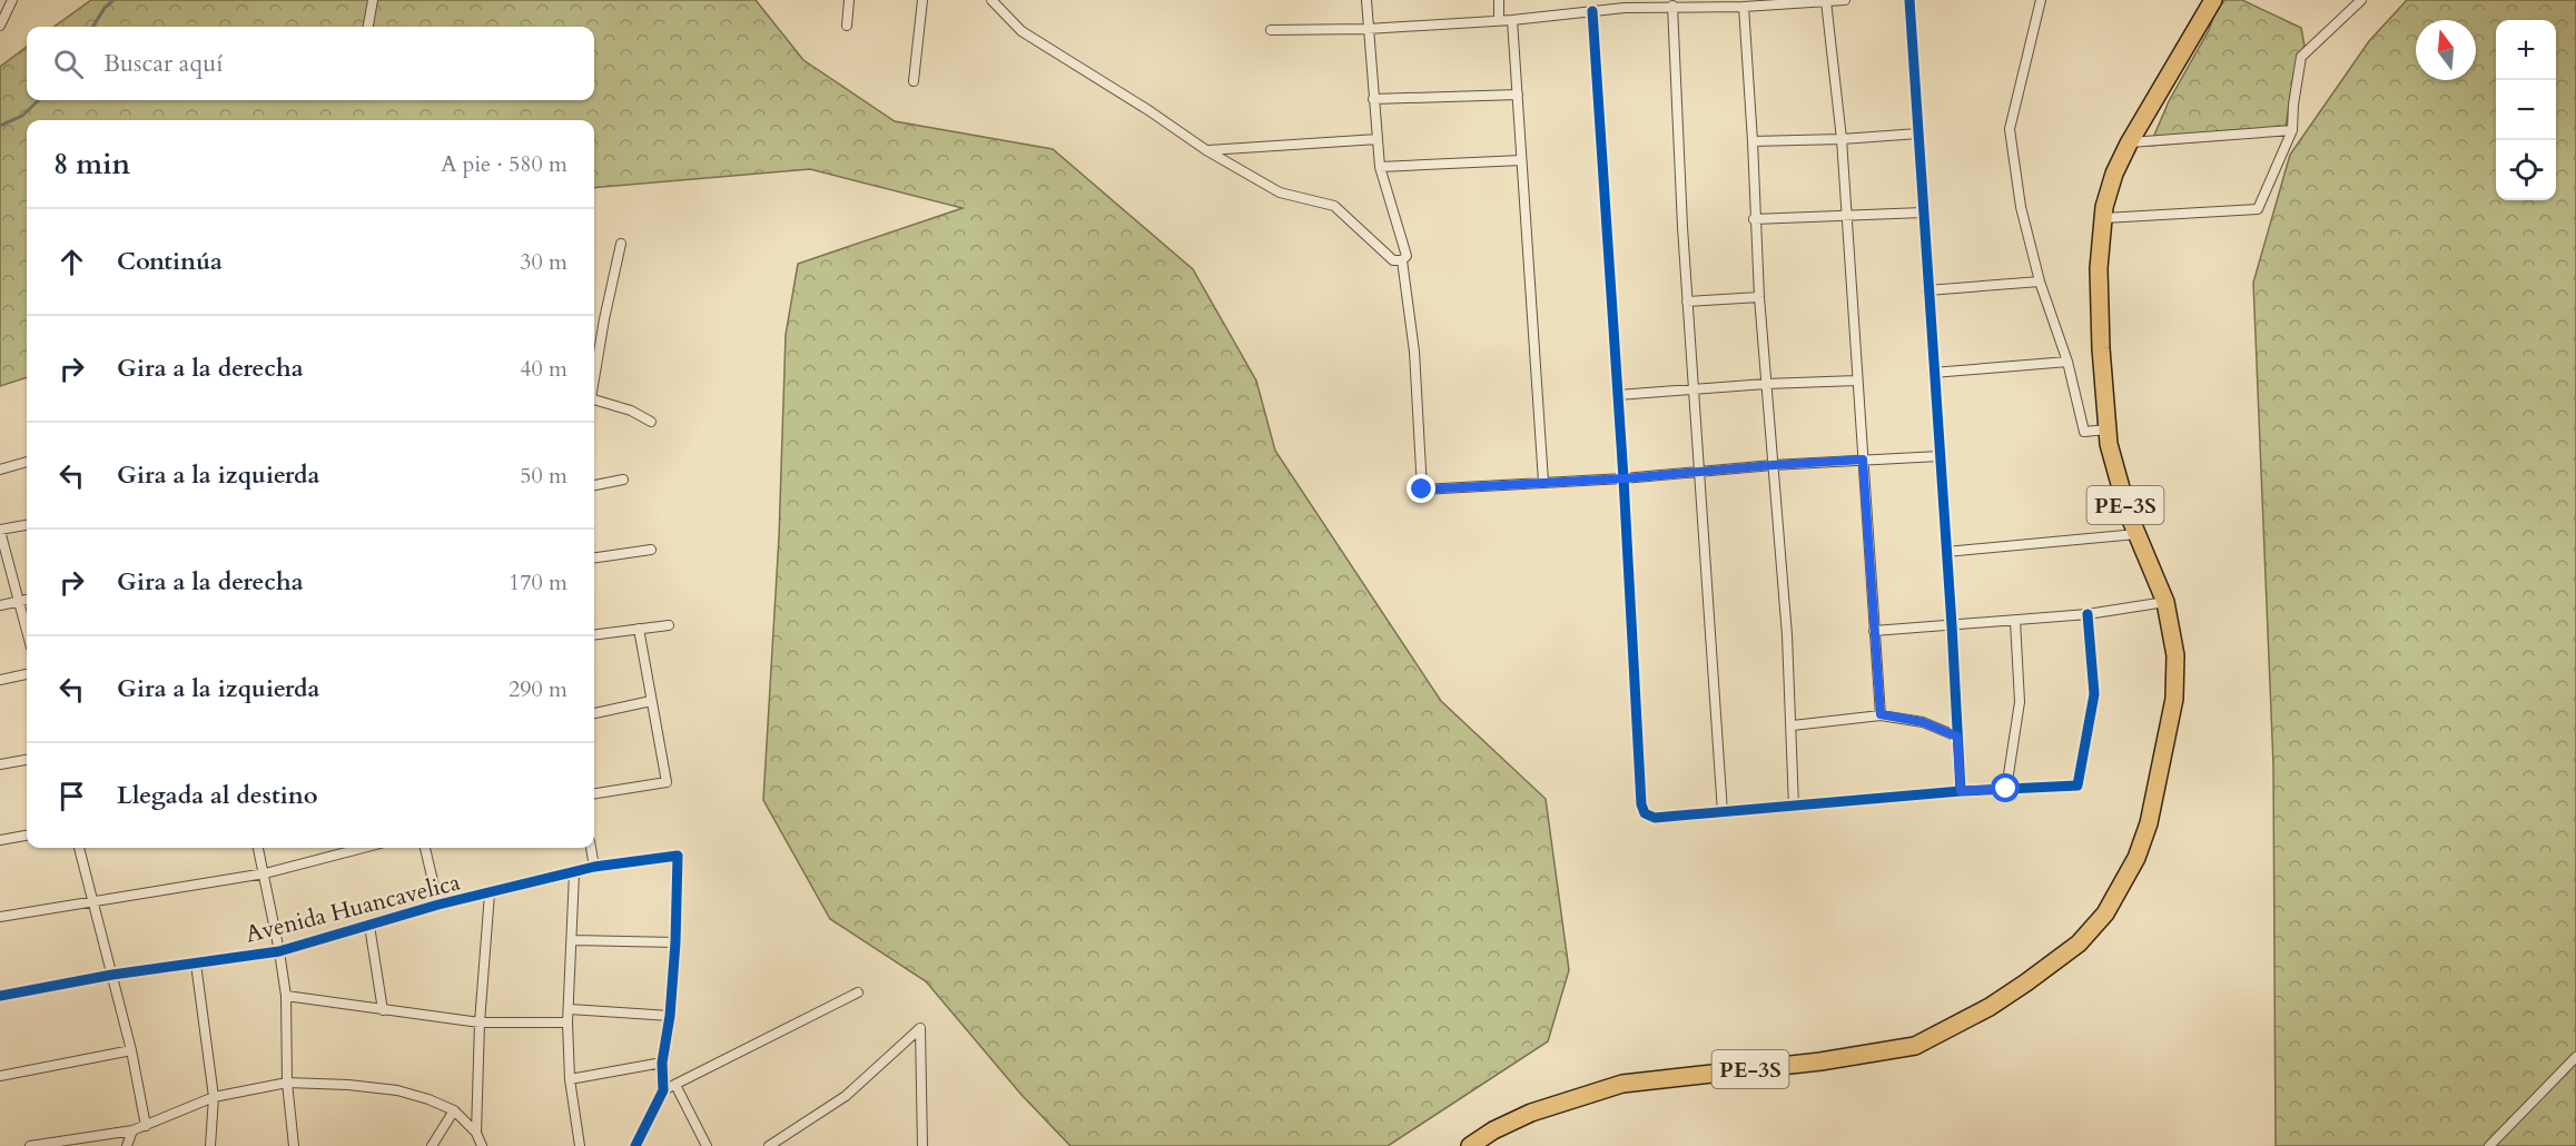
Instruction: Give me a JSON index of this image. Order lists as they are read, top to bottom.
{
  "streets": {
    "highway": ["PE-3S"],
    "street": ["Avenida Huancavelica"]
  },
  "north": "top",
  "page": {
    "map_buttons": ["+", "−"],
    "search": "Buscar aquí",
    "heading": ["8 min", "A pie · 580 m"],
    "list": [
      ["Continúa", "30 m"],
      ["Gira a la derecha", "40 m"],
      ["Gira a la izquierda", "50 m"],
      ["Gira a la derecha", "170 m"],
      ["Gira a la izquierda", "290 m"],
      "Llegada al destino"
    ]
  }
}
